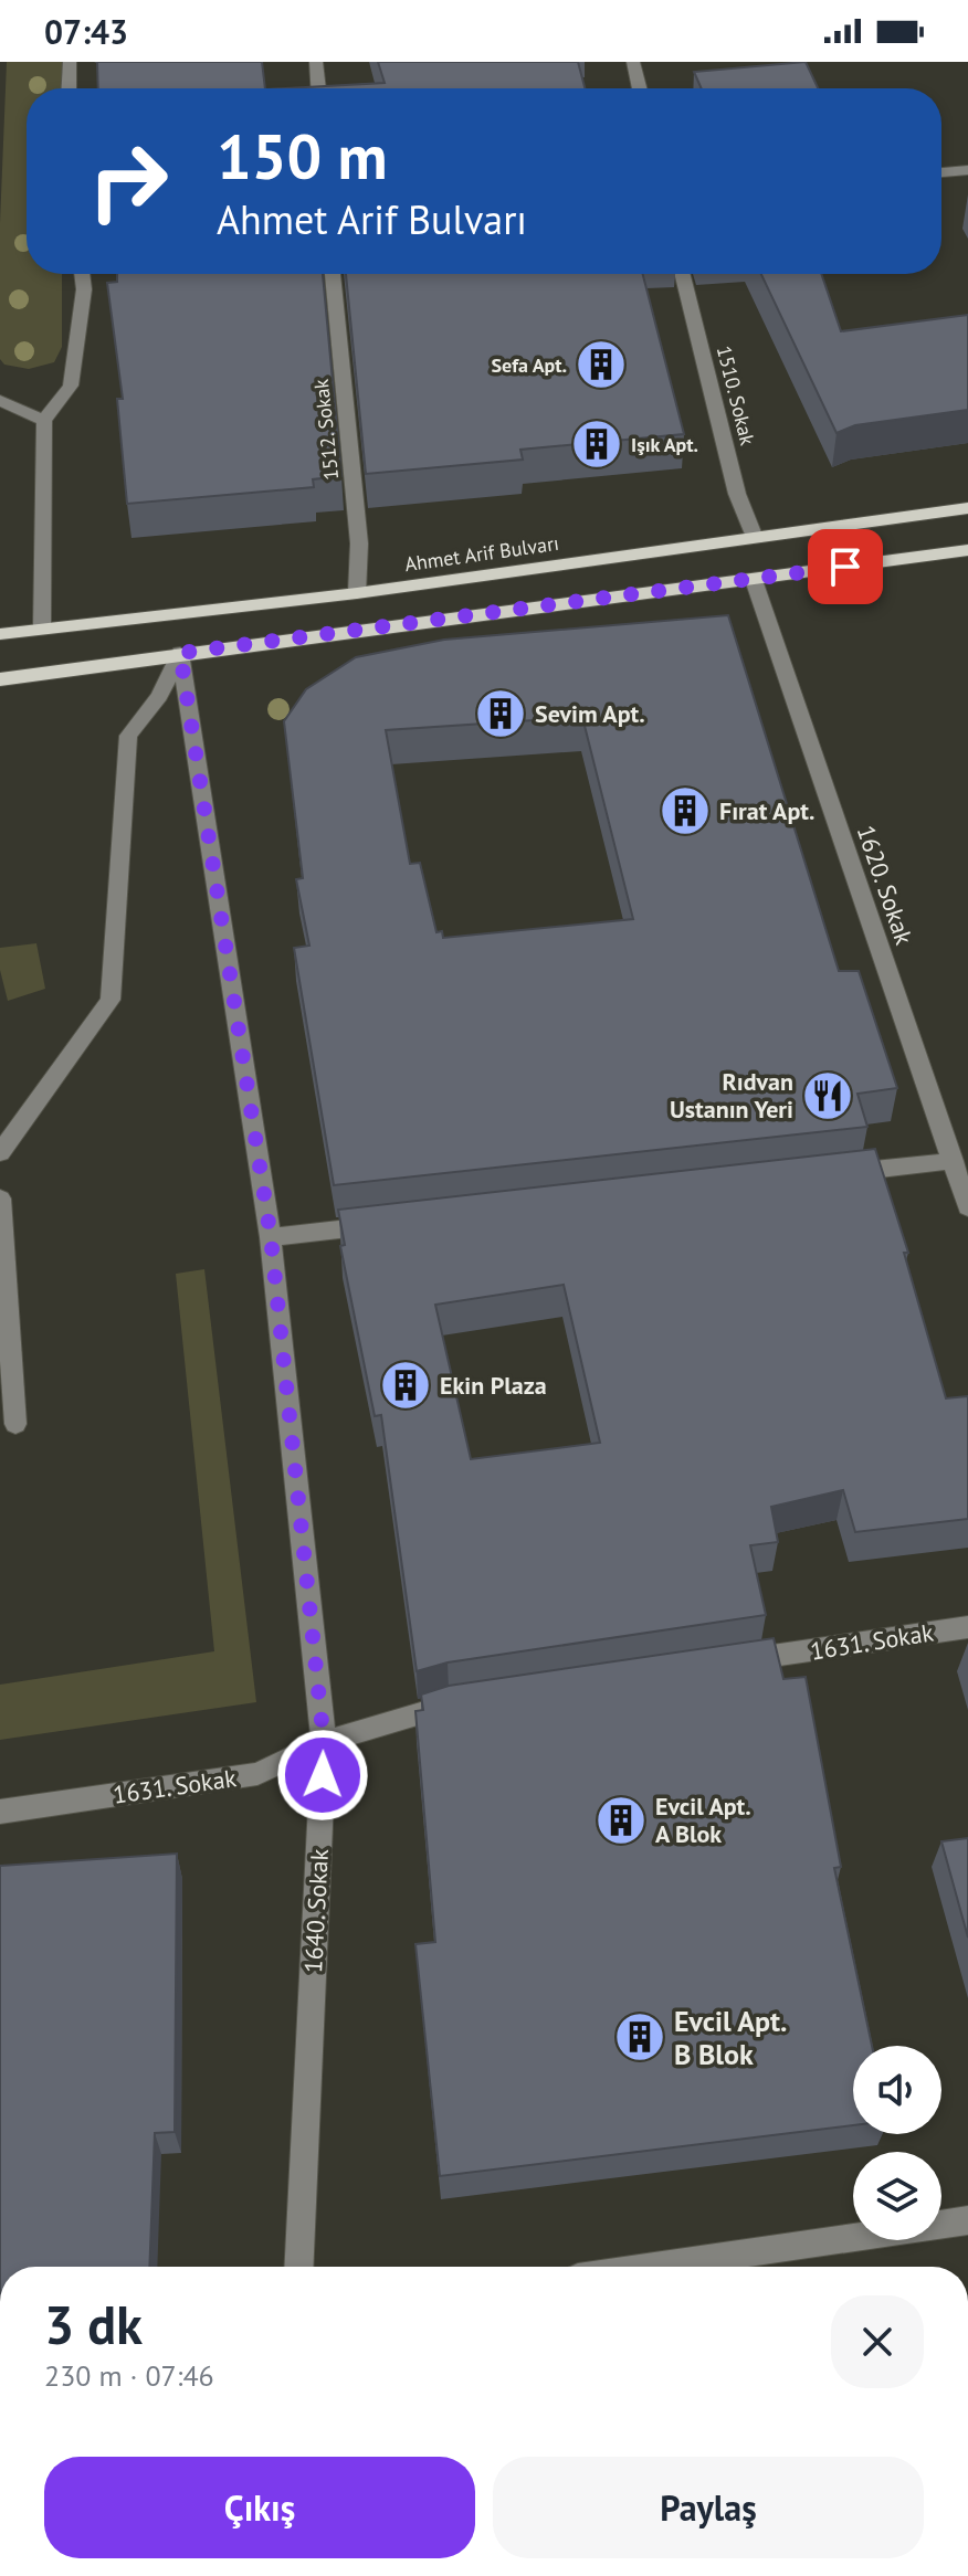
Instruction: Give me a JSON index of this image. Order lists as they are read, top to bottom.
{
  "streets": {
    "main road": ["Ahmet Arif Bulvarı"],
    "street": [
      "1510. Sokak",
      "1512. Sokak",
      "1620. Sokak",
      "1631. Sokak",
      "1640. Sokak"
    ]
  },
  "crossings": [
    ["1510. Sokak", "Ahmet Arif Bulvarı"],
    ["1512. Sokak", "Ahmet Arif Bulvarı"],
    ["1631. Sokak", "1640. Sokak"]
  ],
  "places": {
    "building": [
      "Sefa Apt.",
      "Işık Apt.",
      "Sevim Apt.",
      "Fırat Apt.",
      "Ekin Plaza",
      "Evcil Apt. A Blok",
      "Evcil Apt. B Blok"
    ],
    "restaurant": ["Rıdvan Ustanın Yeri"]
  },
  "page": {
    "status": "07:43",
    "turn": ["150 m", "Ahmet Arif Bulvarı"],
    "heading": ["3 dk", "230 m · 07:46"],
    "buttons": ["Çıkış", "Paylaş"]
  }
}
